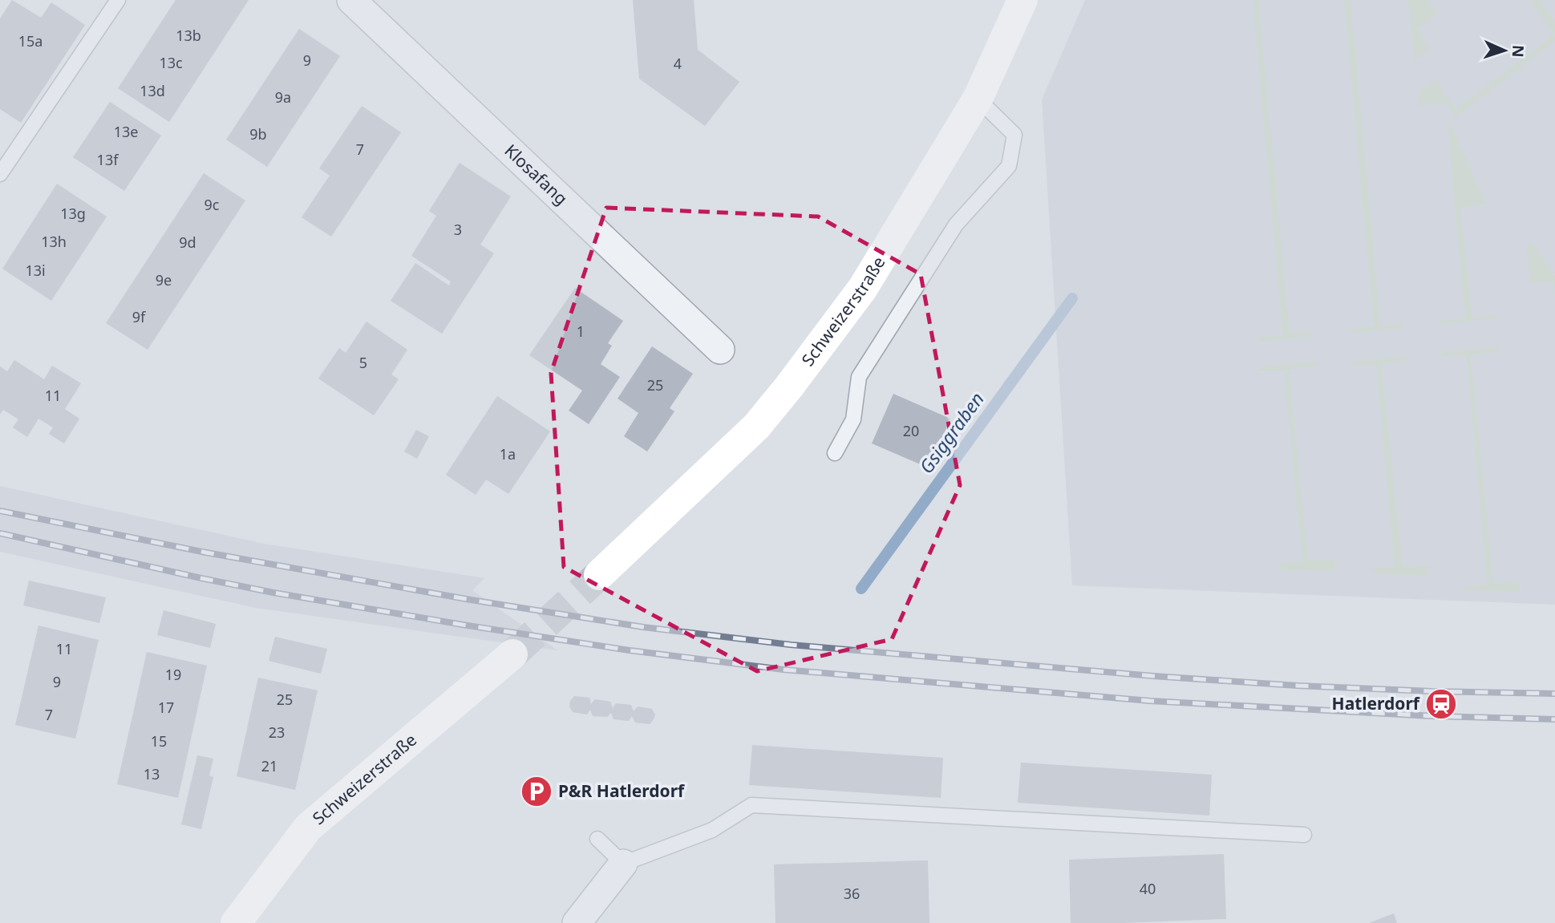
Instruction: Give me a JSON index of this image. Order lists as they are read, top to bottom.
{
  "streets": {
    "street": ["Klosafang", "Schweizerstraße"]
  },
  "water": ["Gsiggraben"],
  "places": {
    "station": ["Hatlerdorf"],
    "parking": ["P&R Hatlerdorf"]
  },
  "house_numbers": [
    "13b",
    "15a",
    "9",
    "13c",
    "4",
    "13d",
    "9a",
    "13e",
    "9b",
    "7",
    "13f",
    "9c",
    "13g",
    "3",
    "13h",
    "9d",
    "13i",
    "9e",
    "9f",
    "1",
    "5",
    "25",
    "11",
    "20",
    "1a",
    "11",
    "19",
    "9",
    "25",
    "17",
    "7",
    "23",
    "15",
    "21",
    "13",
    "40",
    "36"
  ],
  "north": "right"
}
